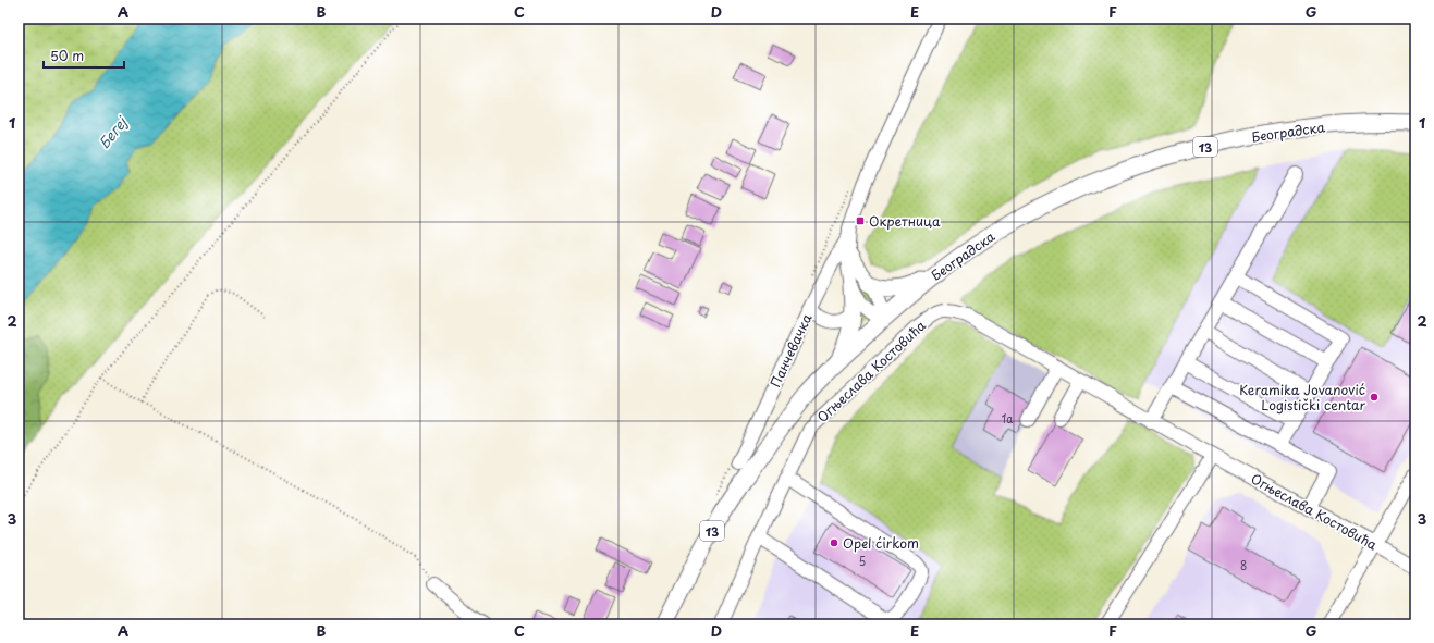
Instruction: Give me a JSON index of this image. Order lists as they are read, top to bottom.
{
  "streets": {
    "main road": ["Београдска", "13"],
    "street": ["Панчевачка", "Огњеслава Костовића"]
  },
  "water": ["Бегеј"],
  "places": {
    "transit": ["Окретница"],
    "other": ["Keramika Jovanović Logistički centar", "Opel ćirkom"]
  },
  "house_numbers": ["1a", "5", "8"],
  "scale_bar": "50 m",
  "grid": {
    "columns": [
      "A",
      "B",
      "C",
      "D",
      "E",
      "F",
      "G"
    ],
    "rows": ["1", "2", "3"]
  }
}
